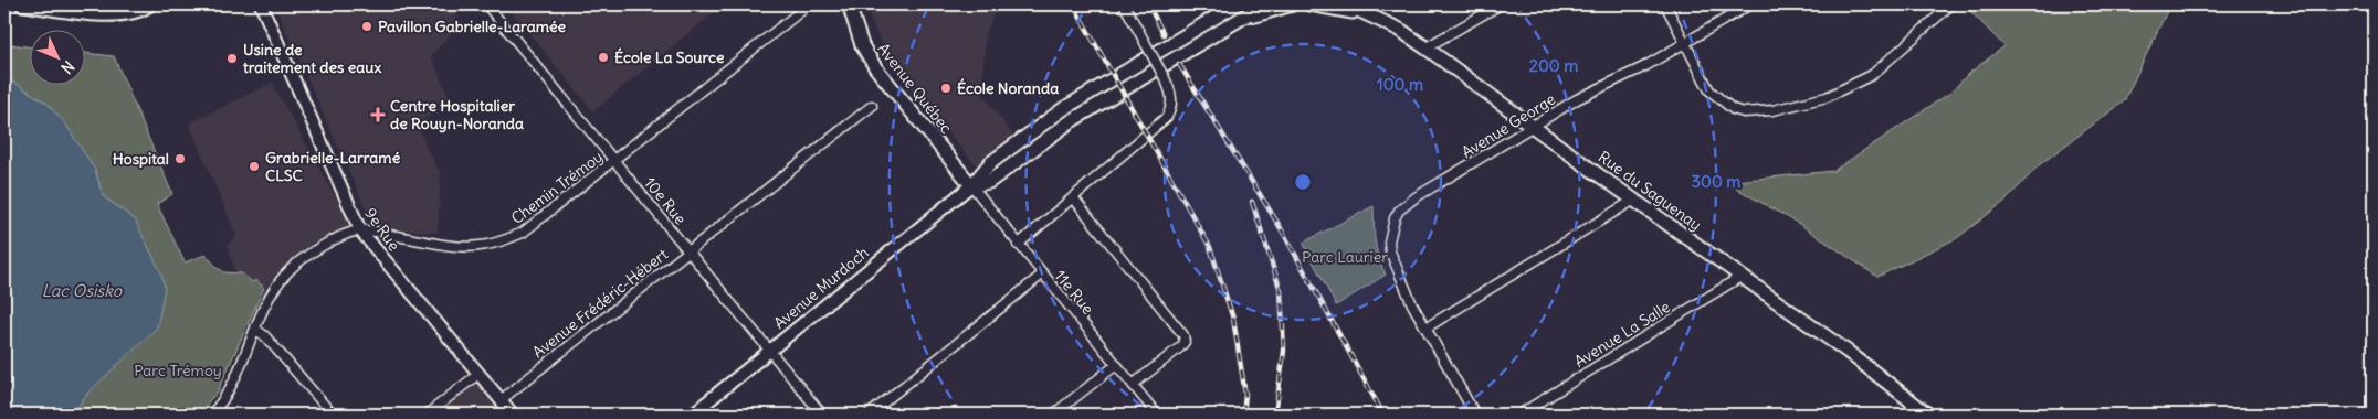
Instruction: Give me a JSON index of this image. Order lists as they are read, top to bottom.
{
  "streets": {
    "main road": ["Avenue Québec", "Rue du Saguenay", "Avenue Murdoch"],
    "street": [
      "Avenue George",
      "Chemin Trémoy",
      "10e Rue",
      "9e Rue",
      "11e Rue",
      "Avenue Frédéric-Hébert",
      "Avenue La Salle"
    ]
  },
  "crossings": [
    ["Avenue Québec", "Avenue Murdoch"],
    ["Avenue Québec", "11e Rue"],
    ["Avenue George", "Rue du Saguenay"],
    ["Chemin Trémoy", "10e Rue"],
    ["Chemin Trémoy", "9e Rue"],
    ["Rue du Saguenay", "Avenue La Salle"],
    ["10e Rue", "Avenue Murdoch"],
    ["10e Rue", "Avenue Frédéric-Hébert"],
    ["9e Rue", "Avenue Frédéric-Hébert"],
    ["Avenue Murdoch", "11e Rue"]
  ],
  "water": ["Lac Osisko"],
  "parks": ["Parc Laurier", "Parc Trémoy"],
  "places": {
    "other": [
      "Pavillon Gabrielle-Laramée",
      "École La Source",
      "Usine de traitement des eaux",
      "École Noranda",
      "Hospital",
      "Grabrielle-Larramé CLSC"
    ],
    "health": ["Centre Hospitalier de Rouyn-Noranda"]
  },
  "north": "bottom right",
  "rings": ["200 m", "100 m", "300 m"]
}
